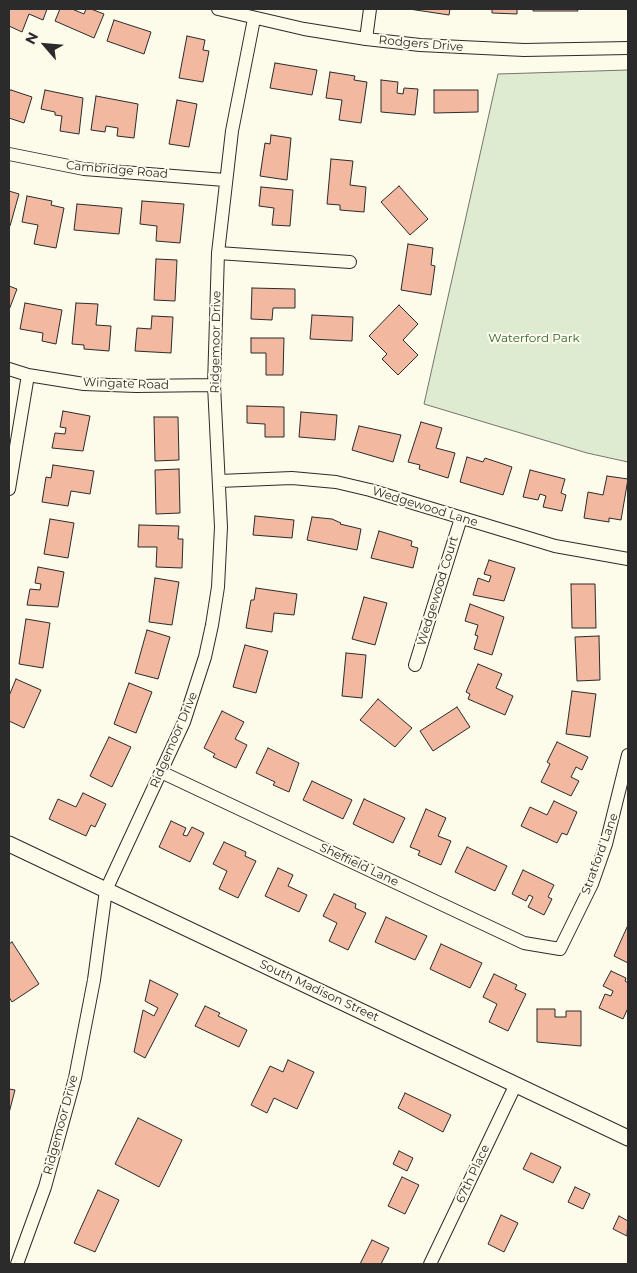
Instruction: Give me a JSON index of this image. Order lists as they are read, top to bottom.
{
  "streets": {
    "street": [
      "Rodgers Drive",
      "Cambridge Road",
      "Ridgemoor Drive",
      "Wingate Road",
      "Wedgewood Lane",
      "Wedgewood Court",
      "Stratford Lane",
      "Sheffield Lane",
      "South Madison Street",
      "67th Place"
    ]
  },
  "crossings": [
    ["Rodgers Drive", "Ridgemoor Drive"],
    ["Cambridge Road", "Ridgemoor Drive"],
    ["Ridgemoor Drive", "Wingate Road"],
    ["Ridgemoor Drive", "Wedgewood Lane"],
    ["Ridgemoor Drive", "Sheffield Lane"],
    ["Ridgemoor Drive", "South Madison Street"],
    ["Wedgewood Lane", "Wedgewood Court"],
    ["Stratford Lane", "Sheffield Lane"],
    ["South Madison Street", "67th Place"]
  ],
  "parks": ["Waterford Park"],
  "north": "top left"
}
